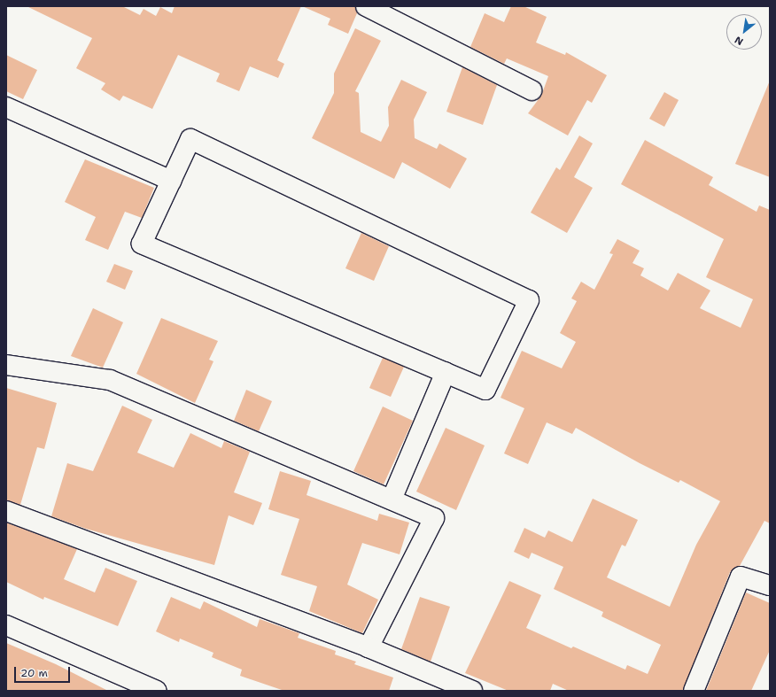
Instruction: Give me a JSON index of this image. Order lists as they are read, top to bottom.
{
  "scale_bar": "20 m",
  "north": "bottom left"
}
